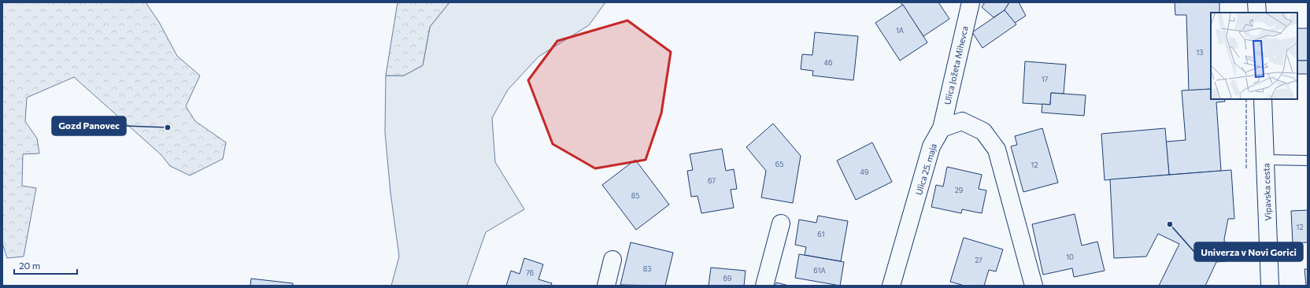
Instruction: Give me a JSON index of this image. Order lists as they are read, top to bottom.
{
  "streets": {
    "street": ["Ulica Jožeta Mihevca", "Ulica 25. maja", "Vipavska cesta"]
  },
  "crossings": [
    ["Ulica Jožeta Mihevca", "Ulica 25. maja"]
  ],
  "places": ["Gozd Panovec", "Univerza v Novi Gorici"],
  "house_numbers": [
    "1A",
    "13",
    "46",
    "17",
    "65",
    "12",
    "49",
    "67",
    "29",
    "85",
    "12",
    "61",
    "10",
    "27",
    "83",
    "61A",
    "76",
    "69"
  ],
  "scale_bar": "20 m"
}
